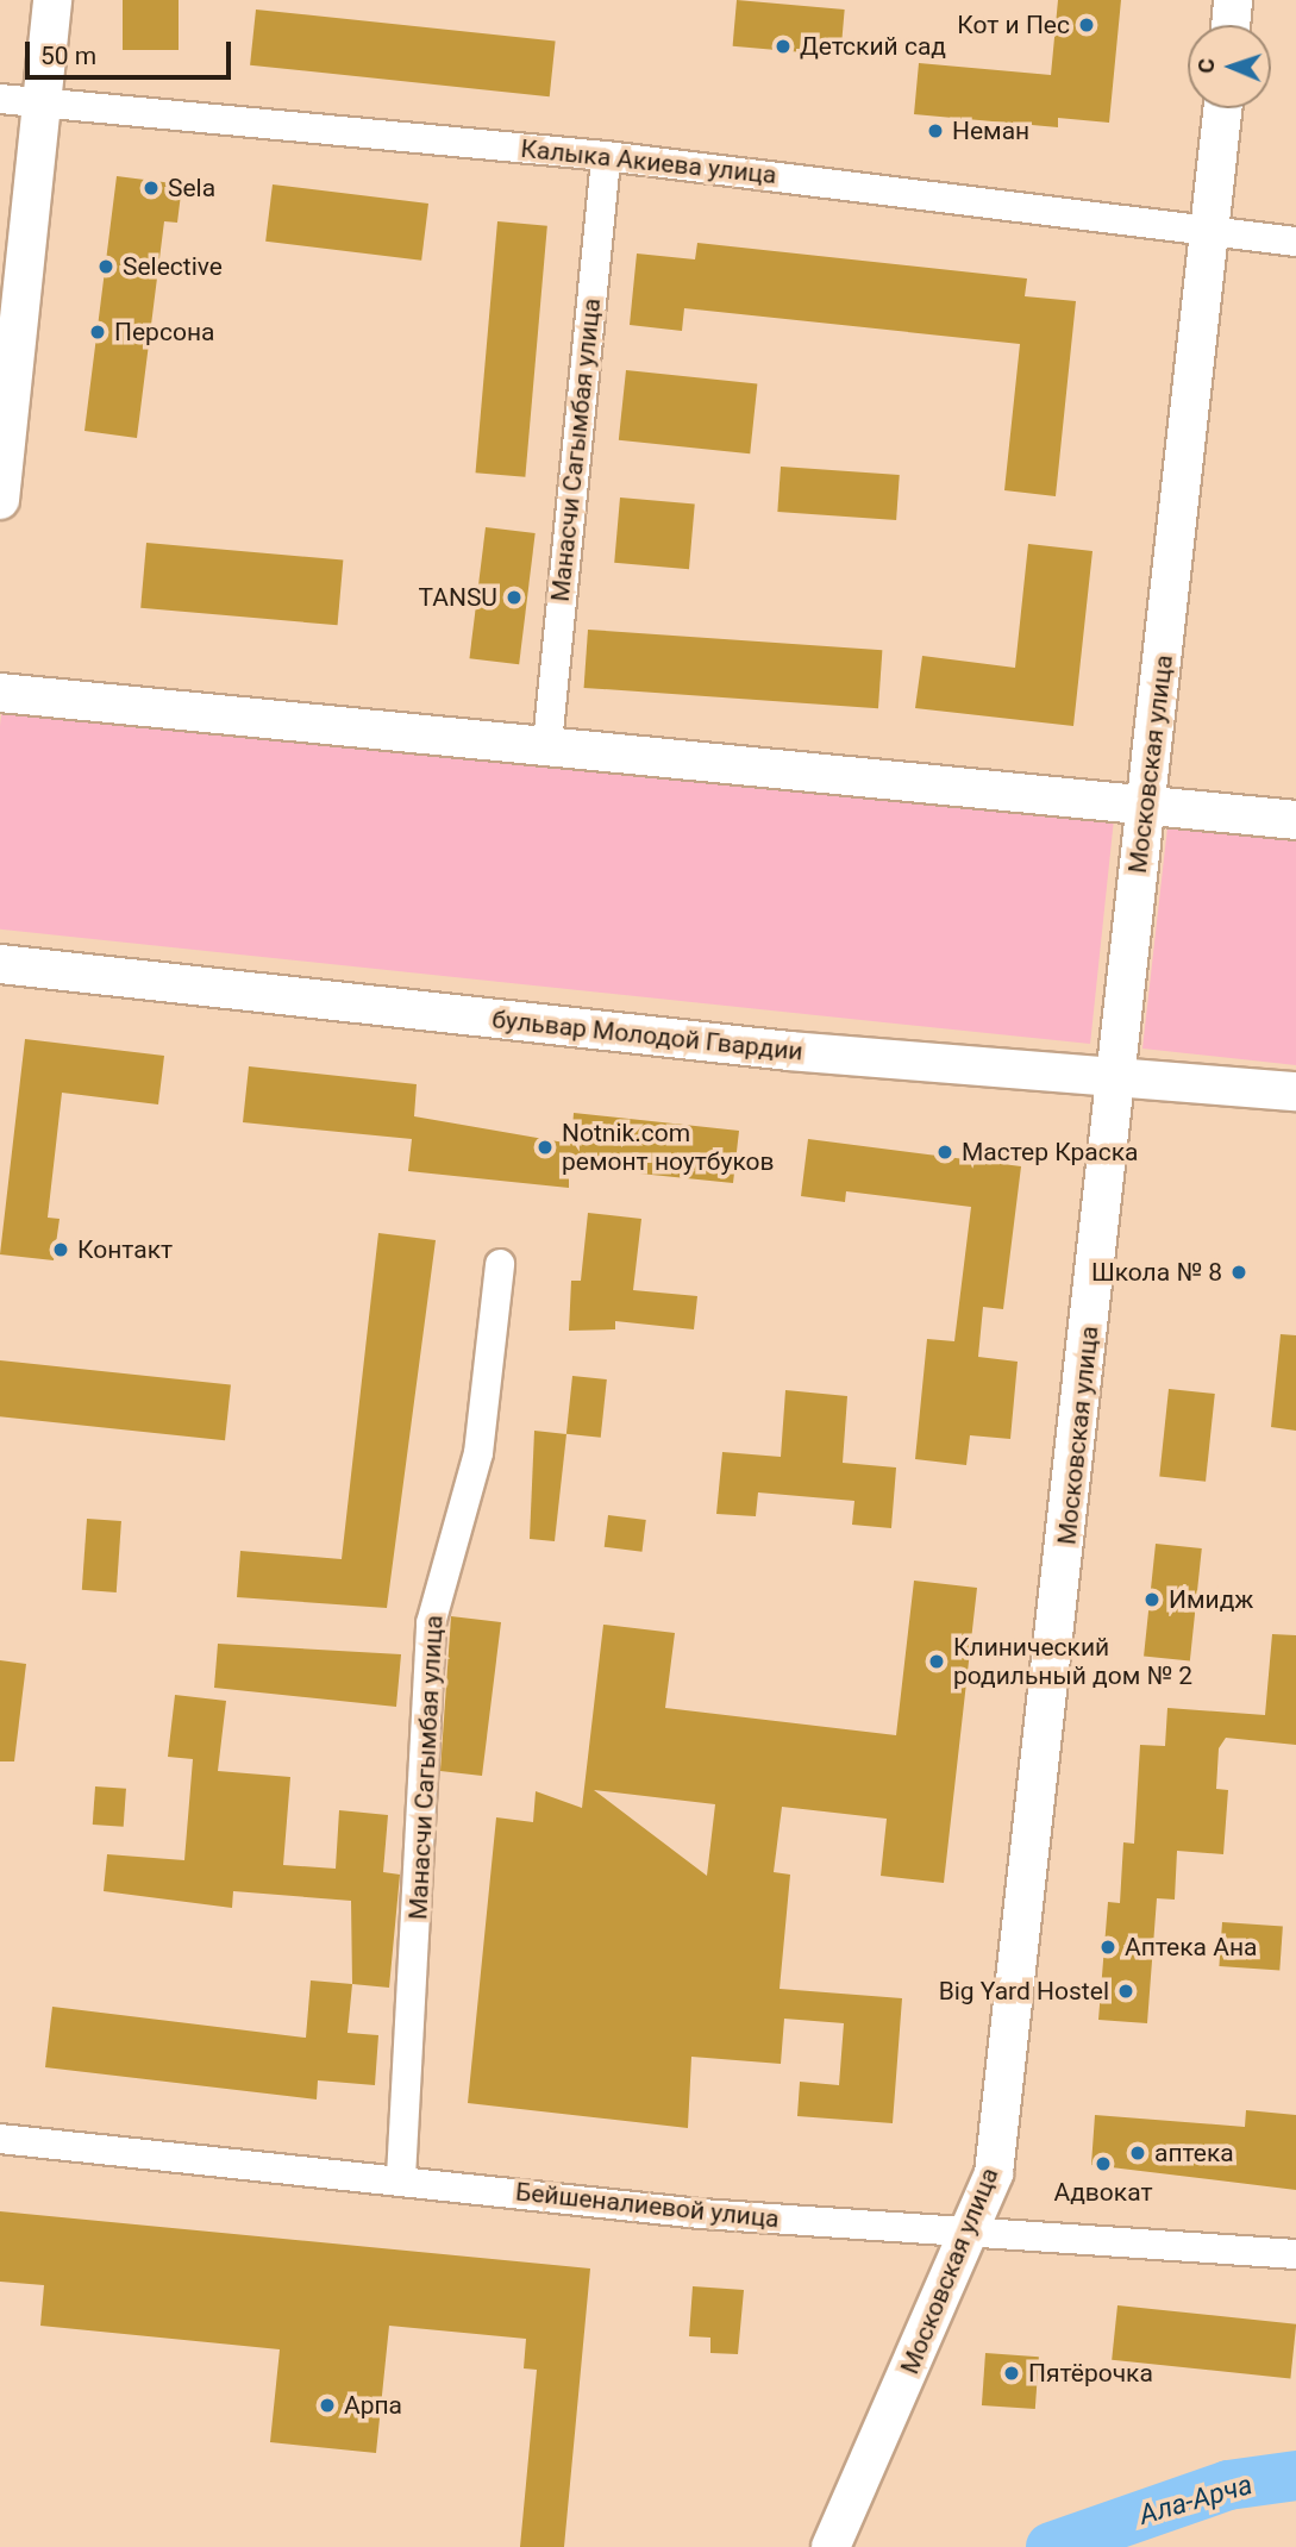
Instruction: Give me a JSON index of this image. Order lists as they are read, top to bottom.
{
  "streets": {
    "main road": ["Московская улица", "бульвар Молодой Гвардии"],
    "street": ["Калыка Акиева улица", "Манасчи Сагымбая улица", "Бейшеналиевой улица"]
  },
  "crossings": [
    ["Калыка Акиева улица", "Манасчи Сагымбая улица"],
    ["Калыка Акиева улица", "Московская улица"],
    ["Манасчи Сагымбая улица", "Бейшеналиевой улица"],
    ["Московская улица", "бульвар Молодой Гвардии"],
    ["Московская улица", "Бейшеналиевой улица"]
  ],
  "water": ["Ала-Арча"],
  "places": [
    "Кот и Пес",
    "Детский сад",
    "Неман",
    "Sela",
    "Selective",
    "Персона",
    "TANSU",
    "Notnik.com ремонт ноутбуков",
    "Мастер Краска",
    "Контакт",
    "Школа № 8",
    "Имидж",
    "Клинический родильный дом № 2",
    "Аптека Ана",
    "Big Yard Hostel",
    "аптека",
    "Адвокат",
    "Пятёрочка",
    "Арпа"
  ],
  "scale_bar": "50 m",
  "north": "left"
}
